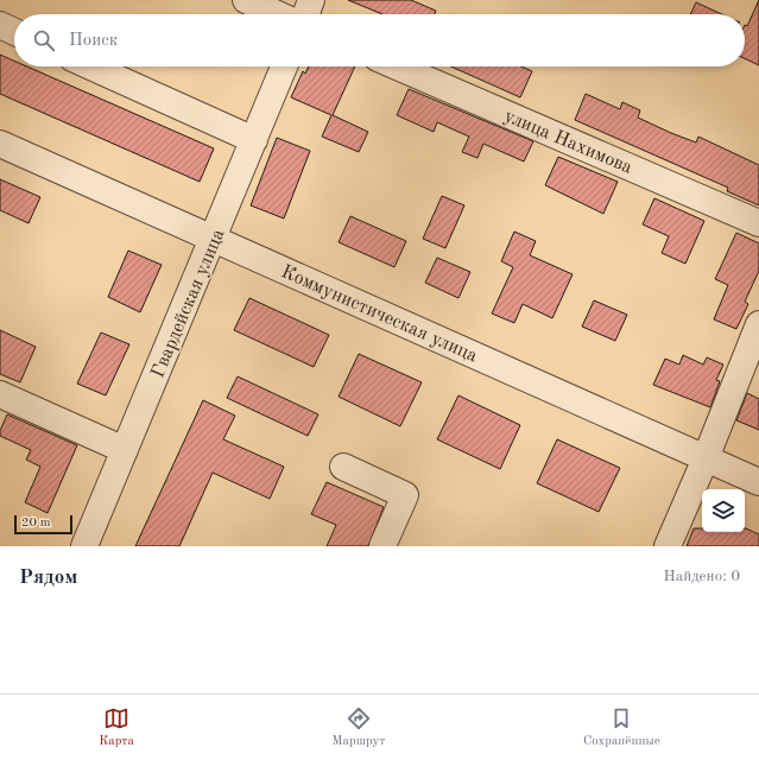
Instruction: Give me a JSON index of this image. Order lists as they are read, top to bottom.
{
  "streets": {
    "street": ["улица Нахимова", "Гвардейская улица", "Коммунистическая улица"]
  },
  "crossings": [
    ["Гвардейская улица", "Коммунистическая улица"]
  ],
  "scale_bar": "20 m",
  "page": {
    "search": "Поиск",
    "scale": "20 m",
    "heading": ["Рядом", "Найдено: 0"],
    "nav": ["Карта", "Маршрут", "Сохранённые"]
  }
}
